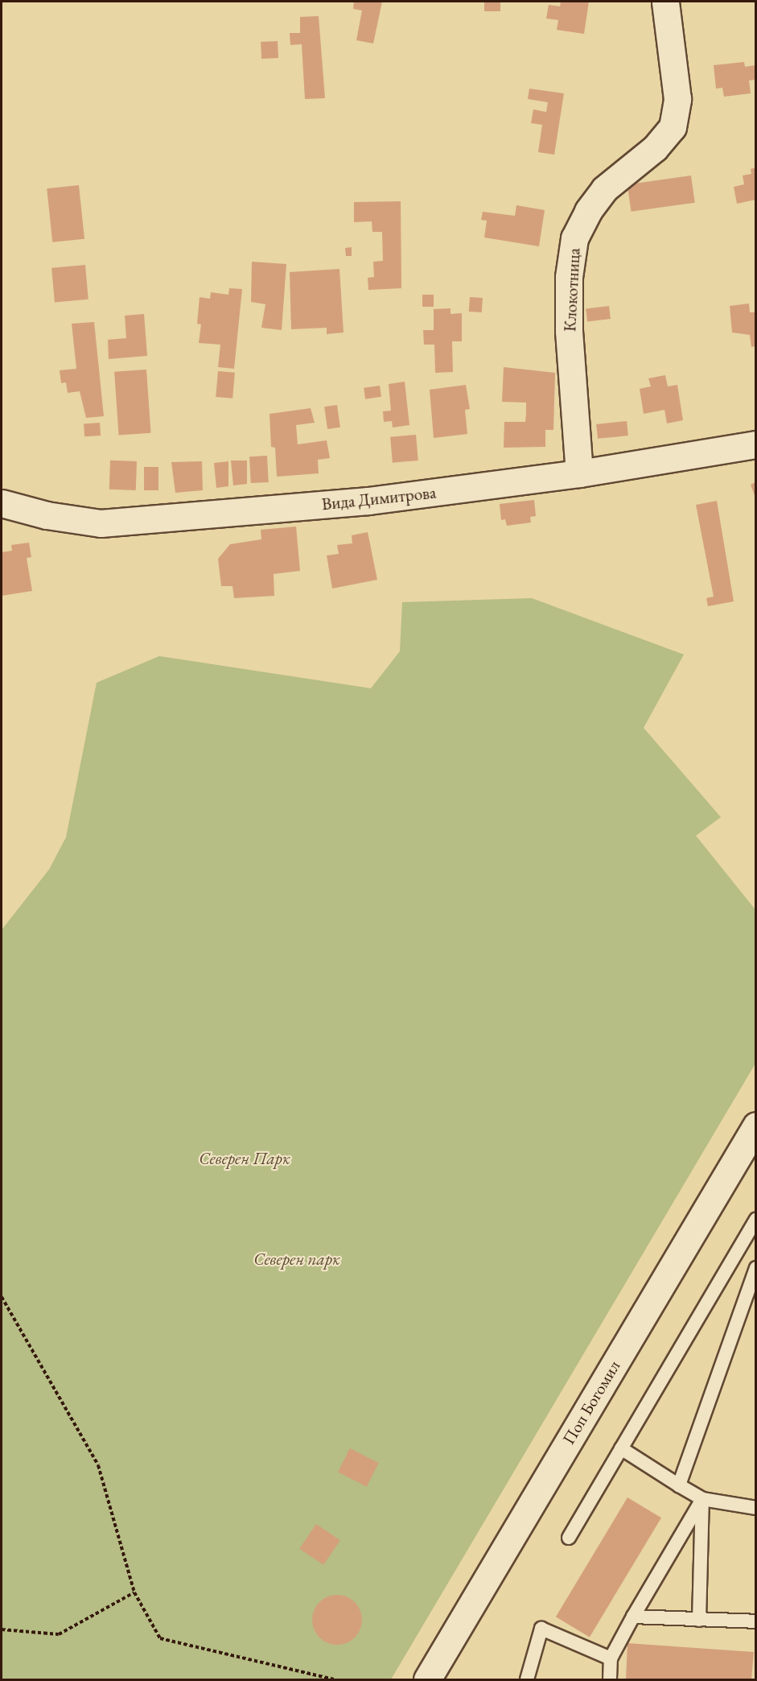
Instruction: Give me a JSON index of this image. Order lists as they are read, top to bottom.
{
  "streets": {
    "street": ["Клокотница", "Вида Димитрова", "Поп Богомил"]
  },
  "crossings": [
    ["Клокотница", "Вида Димитрова"]
  ],
  "parks": ["Северен Парк", "Северен парк"]
}
